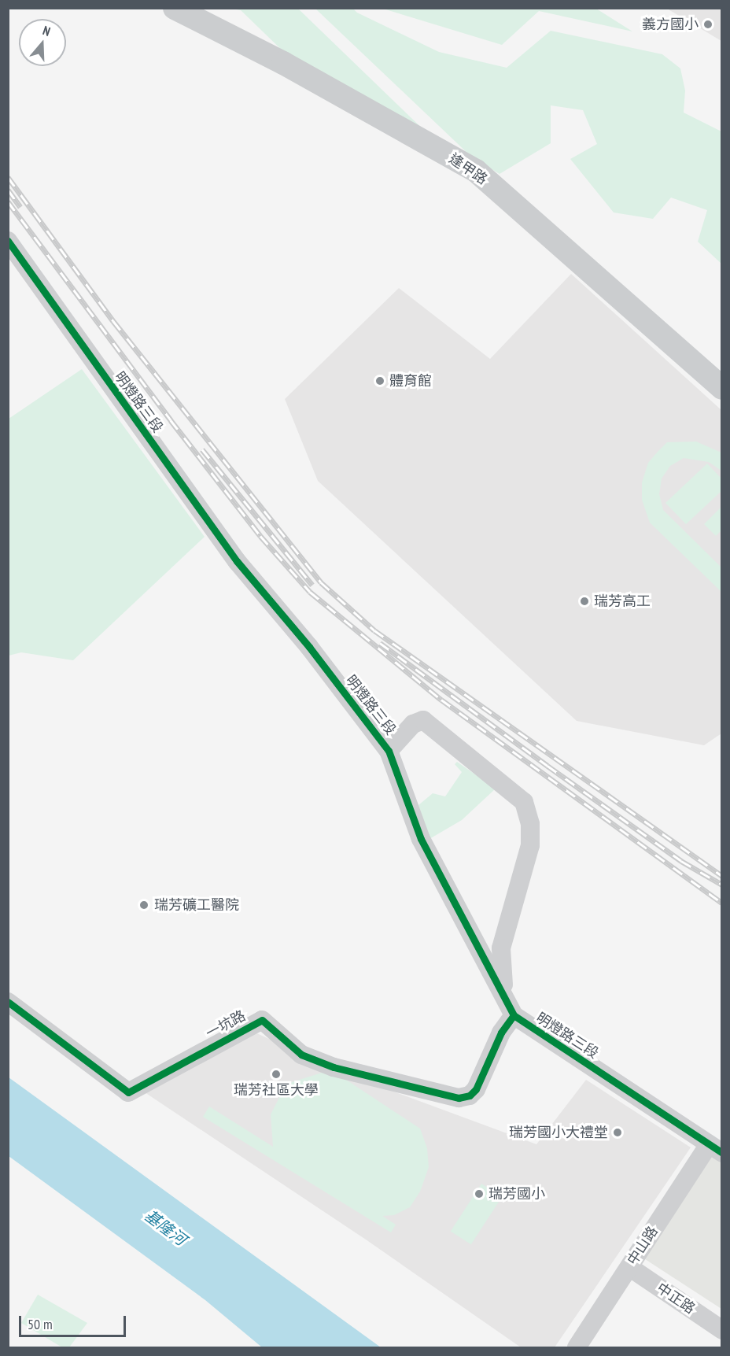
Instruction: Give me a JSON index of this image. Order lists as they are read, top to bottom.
{
  "streets": {
    "main road": ["逢甲路"],
    "street": [
      "明燈路三段",
      "一坑路",
      "中山路",
      "中正路"
    ]
  },
  "crossings": [
    ["明燈路三段", "一坑路"],
    ["明燈路三段", "中山路"],
    ["中山路", "中正路"]
  ],
  "water": ["基隆河"],
  "places": [
    "義方國小",
    "體育館",
    "瑞芳高工",
    "瑞芳礦工醫院",
    "瑞芳社區大學",
    "瑞芳國小大禮堂",
    "瑞芳國小"
  ],
  "scale_bar": "50 m",
  "north": "top"
}
